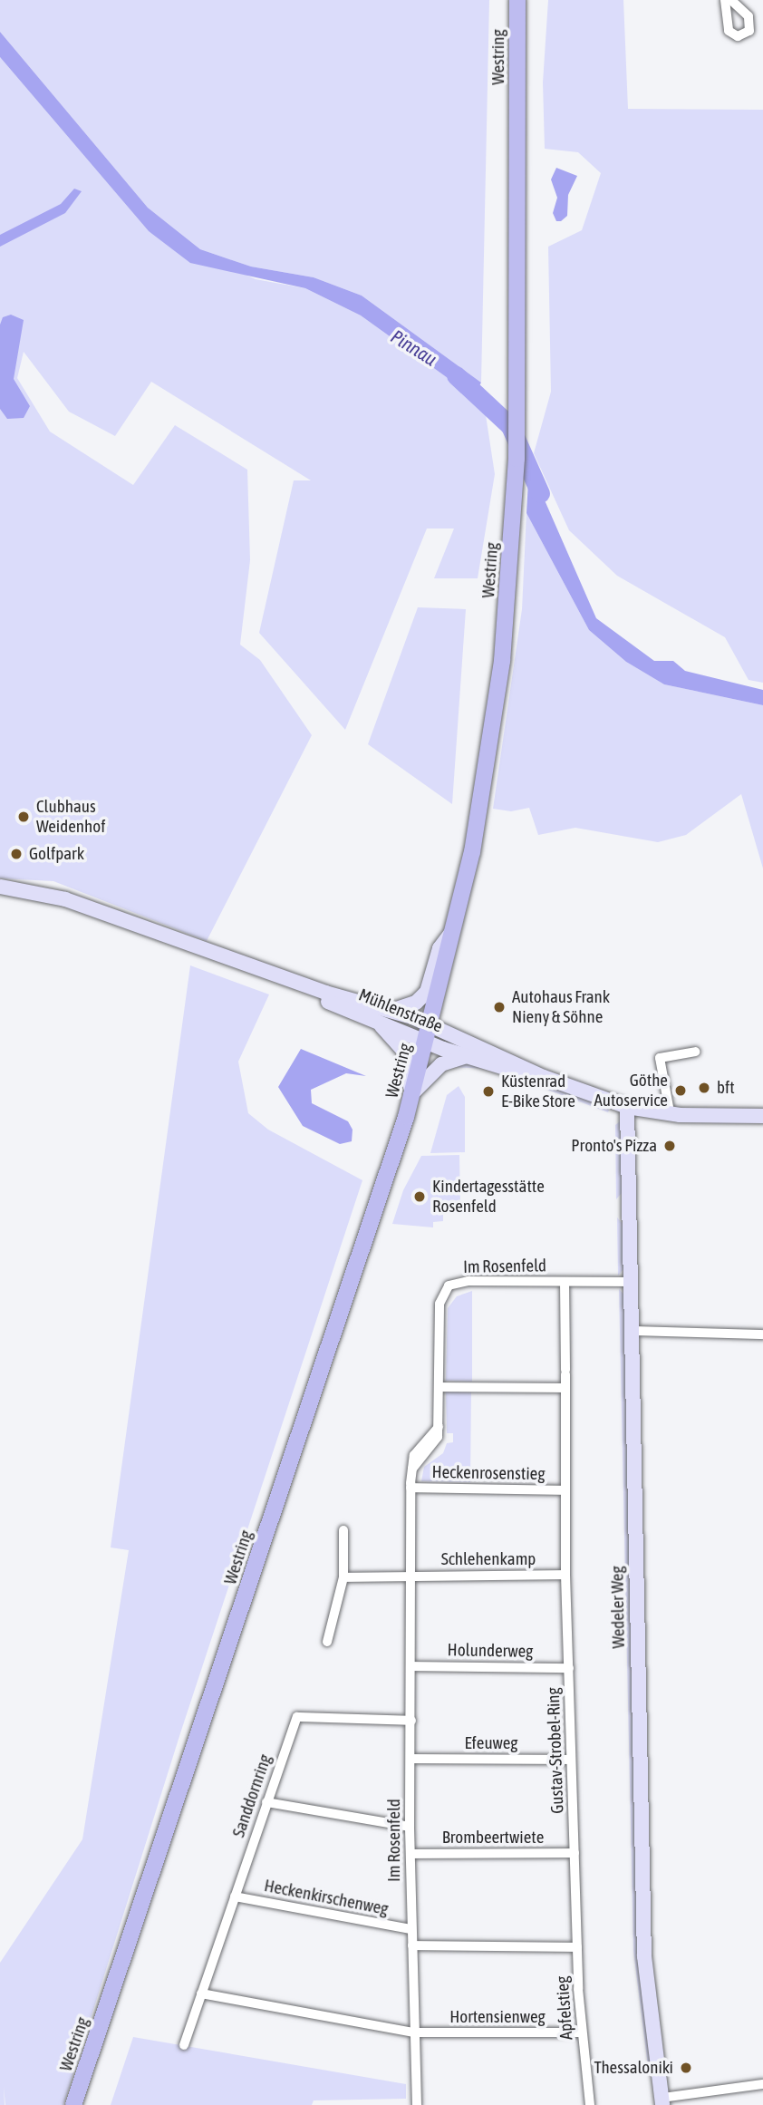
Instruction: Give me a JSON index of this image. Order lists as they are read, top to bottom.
{
  "streets": {
    "main road": ["Westring", "Mühlenstraße", "Wedeler Weg"],
    "street": [
      "Im Rosenfeld",
      "Heckenrosenstieg",
      "Schlehenkamp",
      "Holunderweg",
      "Efeuweg",
      "Gustav-Strobel-Ring",
      "Sanddornring",
      "Brombeertwiete",
      "Heckenkirschenweg",
      "Apfelstieg",
      "Hortensienweg"
    ]
  },
  "crossings": [
    ["Westring", "Mühlenstraße"],
    ["Mühlenstraße", "Wedeler Weg"],
    ["Im Rosenfeld", "Heckenrosenstieg"],
    ["Im Rosenfeld", "Schlehenkamp"],
    ["Im Rosenfeld", "Wedeler Weg"],
    ["Im Rosenfeld", "Holunderweg"],
    ["Im Rosenfeld", "Efeuweg"],
    ["Im Rosenfeld", "Gustav-Strobel-Ring"],
    ["Im Rosenfeld", "Sanddornring"],
    ["Im Rosenfeld", "Brombeertwiete"],
    ["Im Rosenfeld", "Heckenkirschenweg"],
    ["Im Rosenfeld", "Hortensienweg"],
    ["Heckenrosenstieg", "Gustav-Strobel-Ring"],
    ["Schlehenkamp", "Gustav-Strobel-Ring"],
    ["Holunderweg", "Gustav-Strobel-Ring"],
    ["Efeuweg", "Gustav-Strobel-Ring"],
    ["Gustav-Strobel-Ring", "Brombeertwiete"],
    ["Gustav-Strobel-Ring", "Apfelstieg"],
    ["Sanddornring", "Heckenkirschenweg"],
    ["Apfelstieg", "Hortensienweg"]
  ],
  "water": ["Pinnau"],
  "places": [
    "Clubhaus Weidenhof",
    "Golfpark",
    "Autohaus Frank Nieny & Söhne",
    "bft",
    "Göthe Autoservice",
    "Küstenrad E-Bike Store",
    "Pronto's Pizza",
    "Kindertagesstätte Rosenfeld",
    "Thessaloniki"
  ]
}
